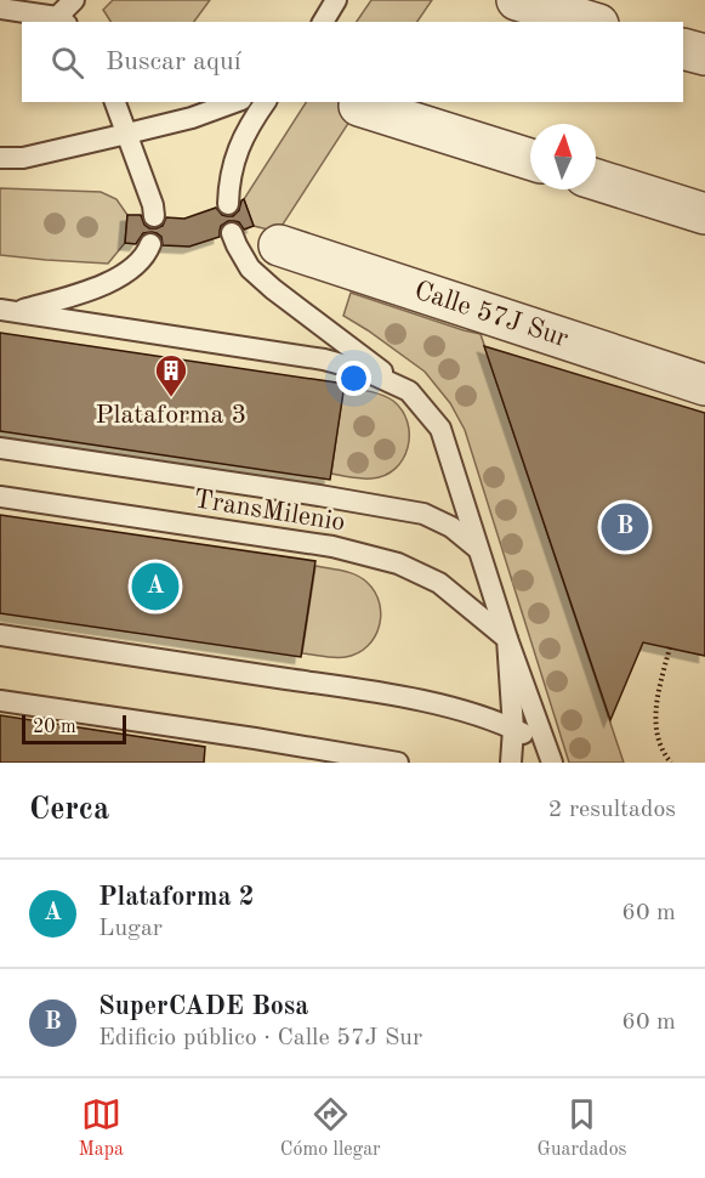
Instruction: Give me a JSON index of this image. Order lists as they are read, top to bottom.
{
  "streets": {
    "street": ["Calle 57J Sur"],
    "lane": ["TransMilenio"]
  },
  "places": {
    "building": ["Plataforma 3"]
  },
  "scale_bar": "20 m",
  "north": "top",
  "page": {
    "search": "Buscar aquí",
    "pins": ["B", "A"],
    "scale": "20 m",
    "heading": ["Cerca", "2 resultados"],
    "list": [
      {
        "mark": "A",
        "name": "Plataforma 2",
        "note": "Lugar",
        "value": "60 m"
      },
      {
        "mark": "B",
        "name": "SuperCADE Bosa",
        "note": "Edificio público · Calle 57J Sur",
        "value": "60 m"
      }
    ],
    "nav": ["Mapa", "Cómo llegar", "Guardados"]
  }
}
